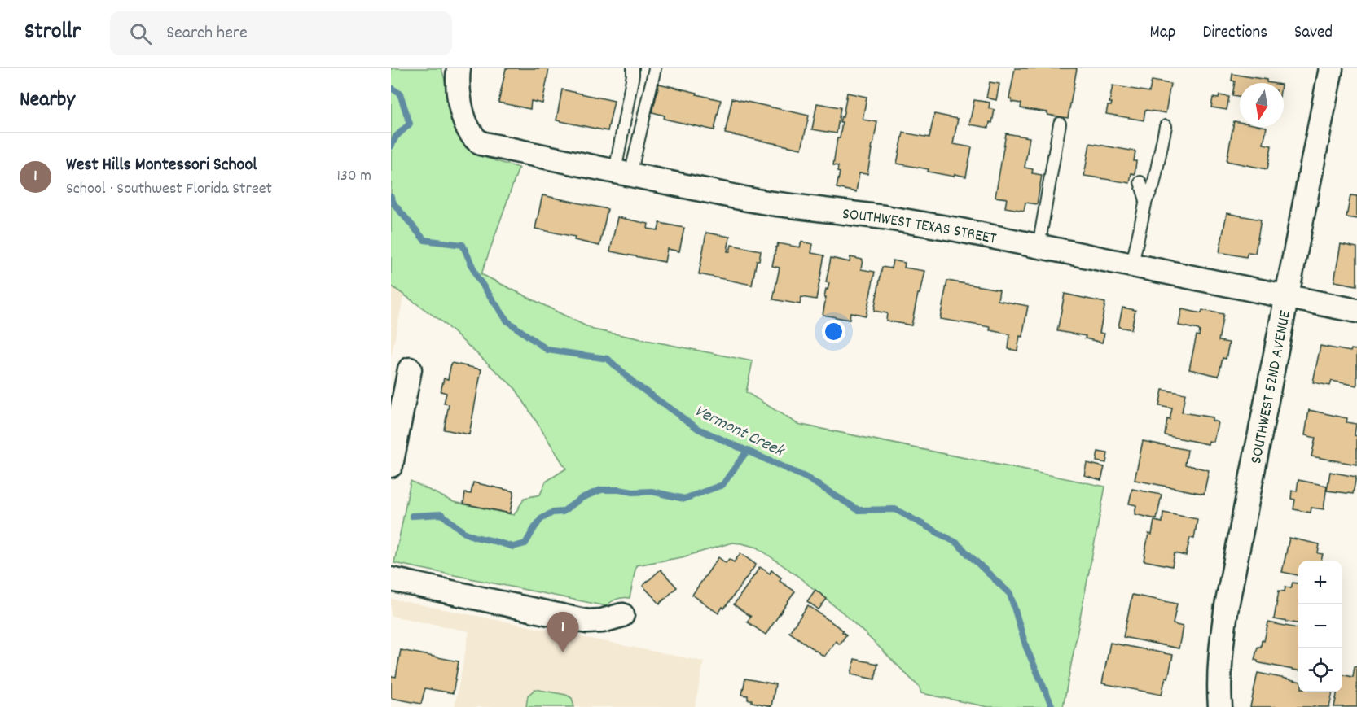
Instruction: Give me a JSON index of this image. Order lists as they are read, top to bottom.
{
  "streets": {
    "street": ["SOUTHWEST TEXAS STREET", "SOUTHWEST 52ND AVENUE"]
  },
  "crossings": [
    ["SOUTHWEST TEXAS STREET", "SOUTHWEST 52ND AVENUE"]
  ],
  "water": ["Vermont Creek"],
  "north": "bottom",
  "page": {
    "header": "Strollr",
    "search": "Search here",
    "nav": ["Map", "Directions", "Saved"],
    "heading": "Nearby",
    "list": [
      {
        "mark": "1",
        "name": "West Hills Montessori School",
        "note": "School · Southwest Florida Street",
        "value": "130 m"
      }
    ],
    "map_buttons": ["+", "−"],
    "pins": "1"
  }
}
